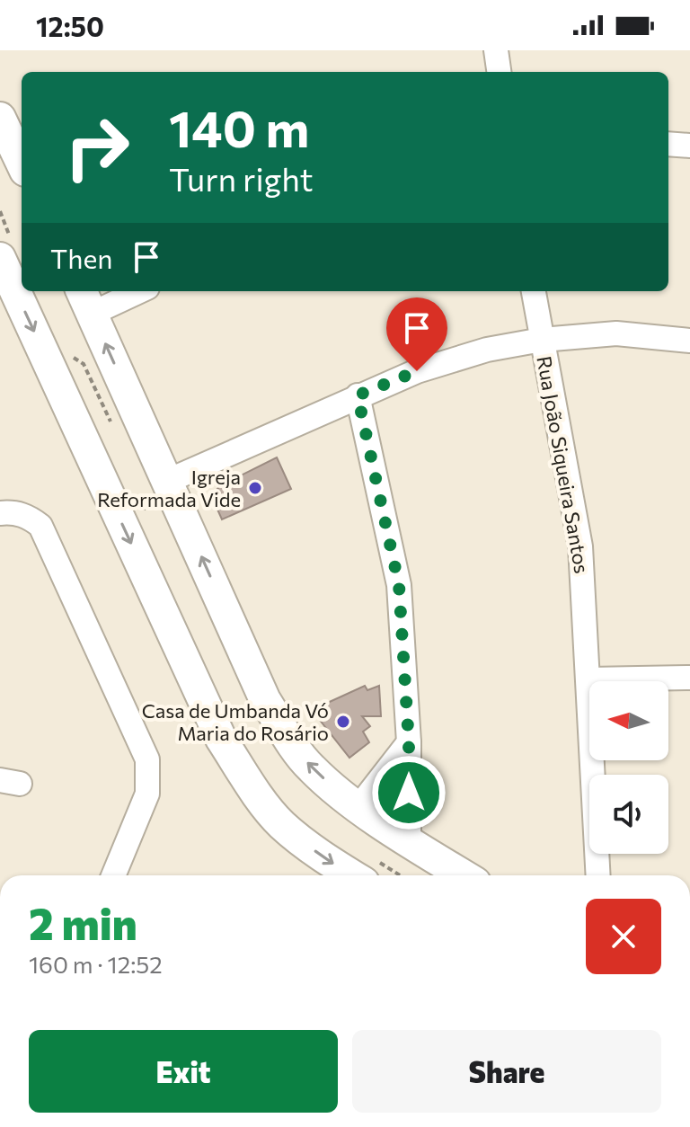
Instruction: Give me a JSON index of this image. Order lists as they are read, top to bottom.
{
  "streets": {
    "street": ["Rua João Siqueira Santos"]
  },
  "places": ["Igreja Reformada Vide", "Casa de Umbanda Vó Maria do Rosário"],
  "north": "left",
  "page": {
    "status": "12:50",
    "turn": ["140 m", "Turn right"],
    "then": "Then",
    "heading": ["2 min", "160 m · 12:52"],
    "buttons": ["Exit", "Share"]
  }
}
